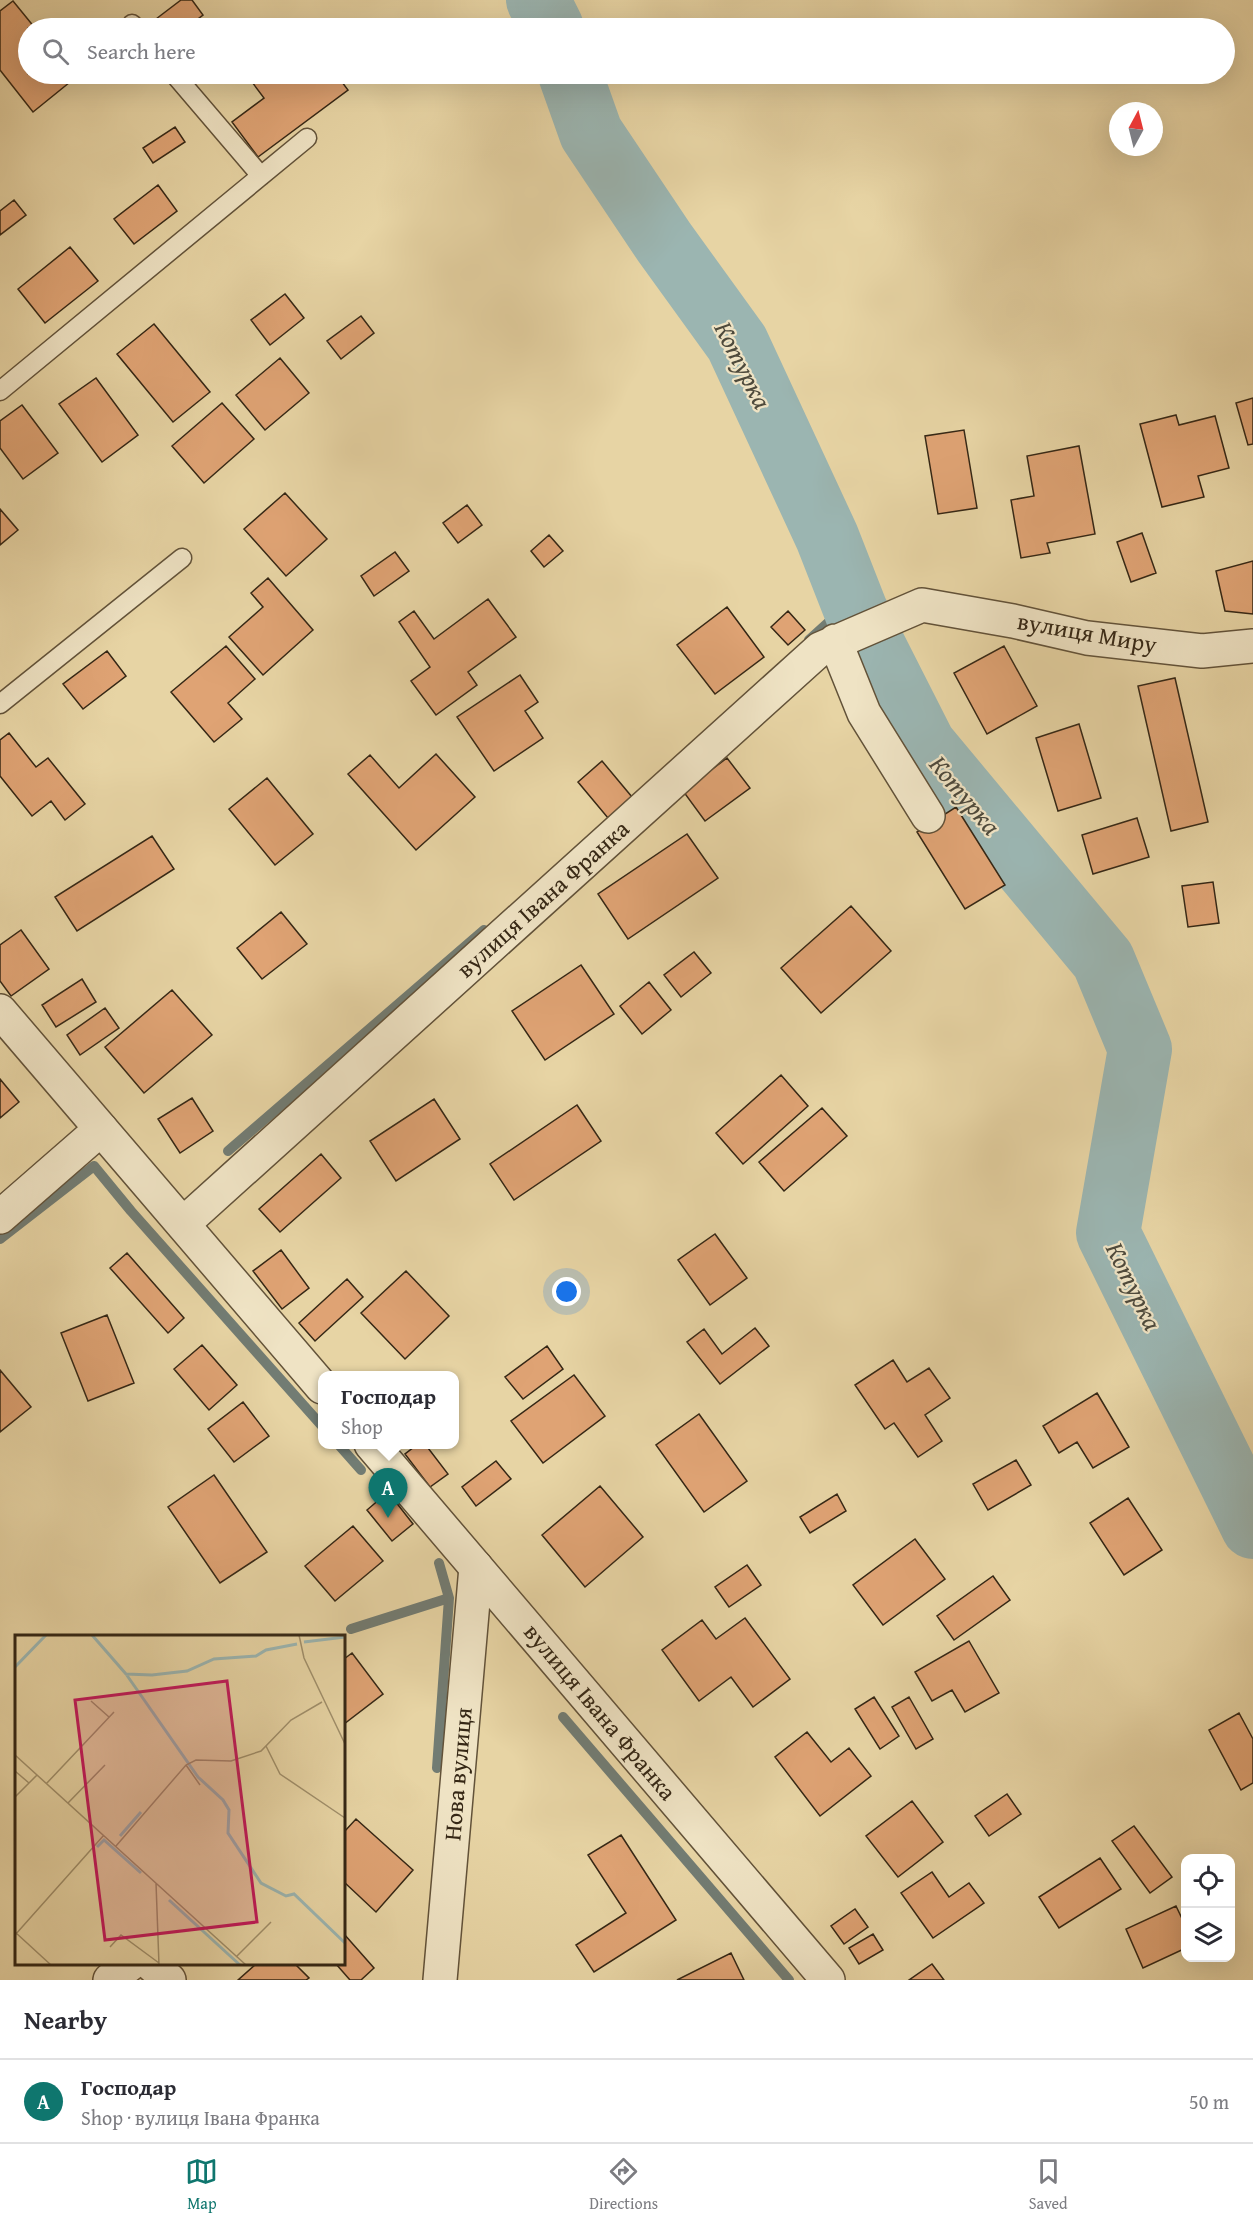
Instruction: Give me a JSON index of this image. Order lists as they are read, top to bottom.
{
  "streets": {
    "street": ["вулиця Миру", "вулиця Івана Франка", "Нова вулиця"]
  },
  "crossings": [
    ["вулиця Миру", "вулиця Івана Франка"],
    ["вулиця Івана Франка", "Нова вулиця"]
  ],
  "water": ["Котурка"],
  "north": "top",
  "page": {
    "search": "Search here",
    "popup": ["Господар", "Shop"],
    "pins": "A",
    "heading": "Nearby",
    "list": [
      {
        "mark": "A",
        "name": "Господар",
        "note": "Shop · вулиця Івана Франка",
        "value": "50 m"
      }
    ],
    "nav": ["Map", "Directions", "Saved"]
  }
}
